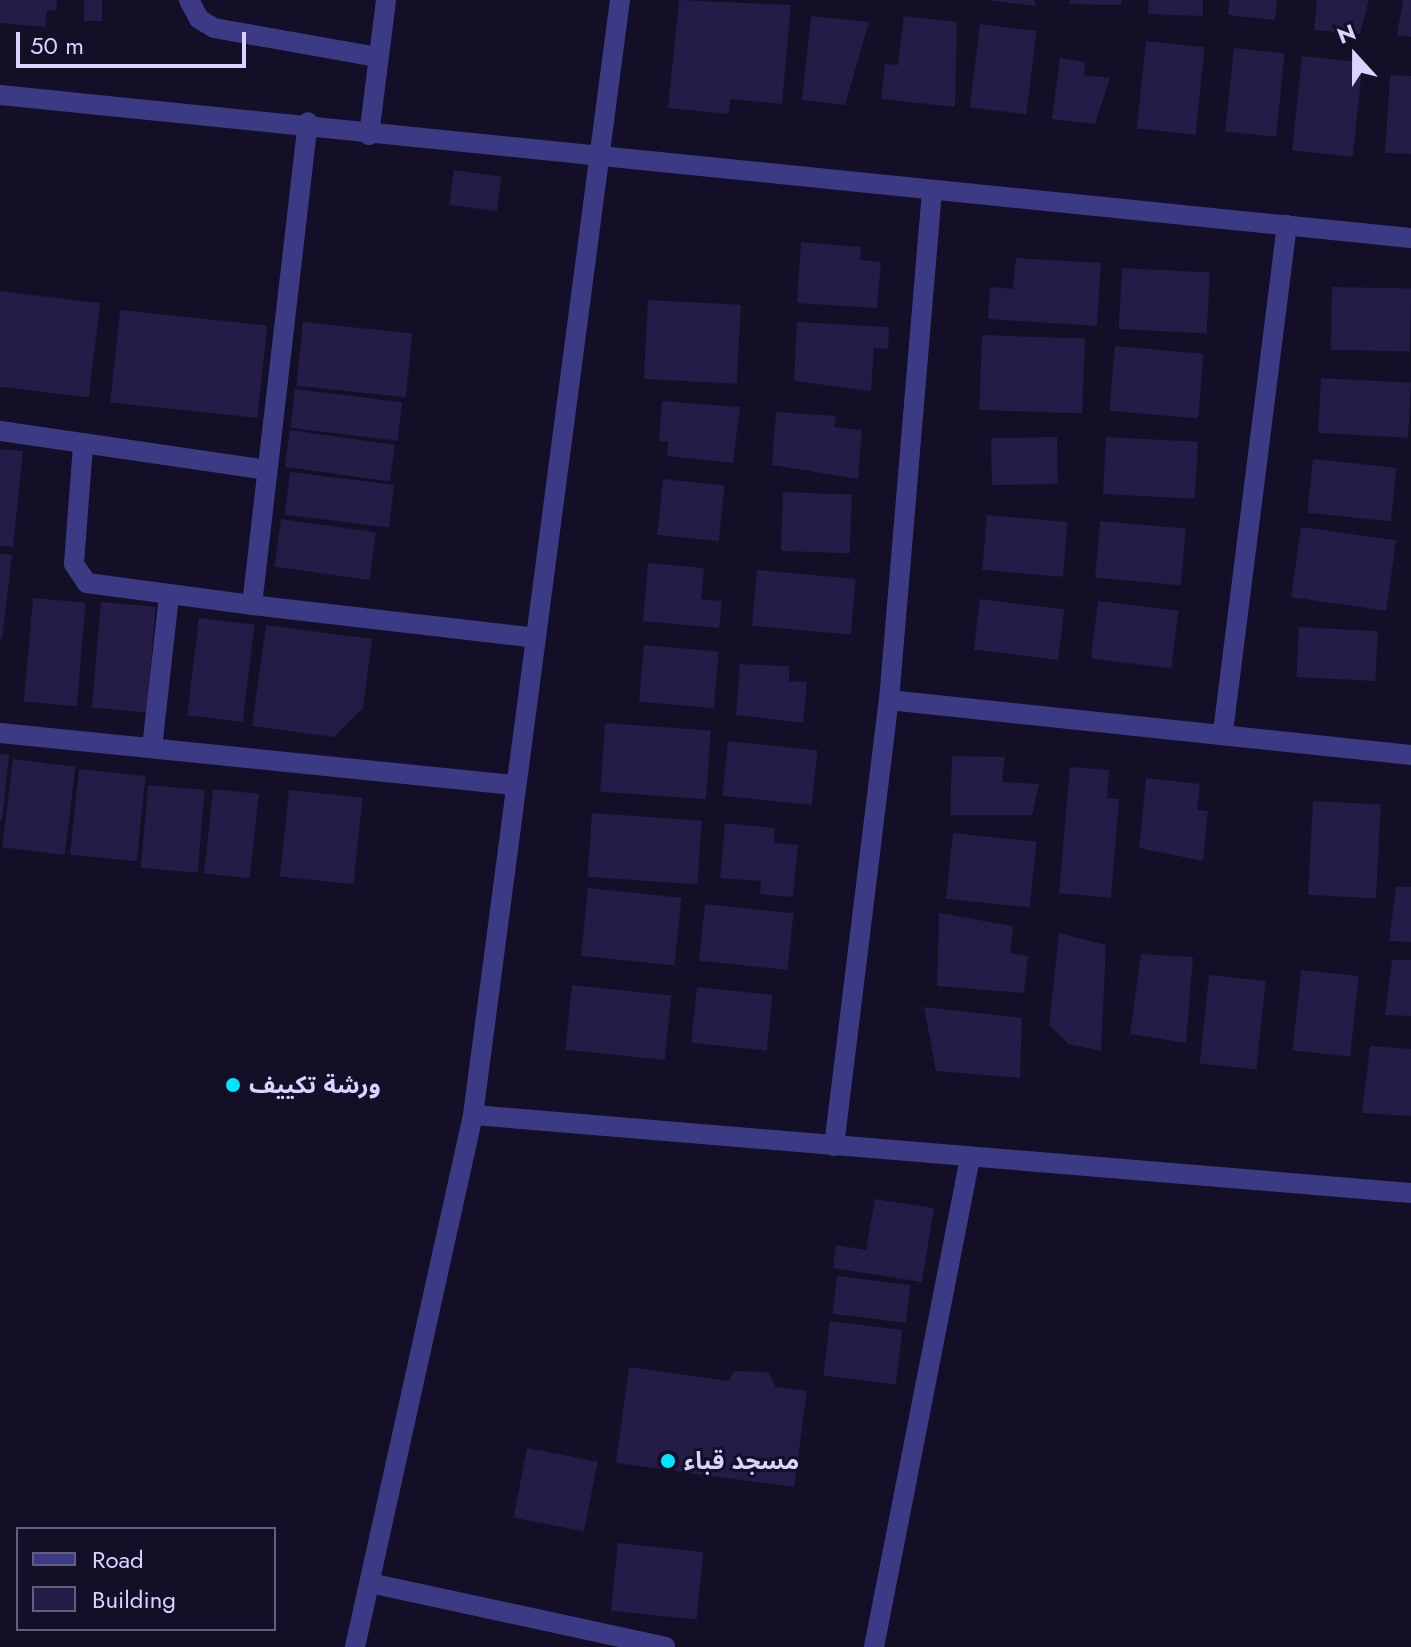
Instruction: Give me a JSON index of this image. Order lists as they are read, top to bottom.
{
  "places": ["ورشة تكييف", "مسجد قباء"],
  "legend": ["Road", "Building"],
  "scale_bar": "50 m",
  "north": "top"
}
